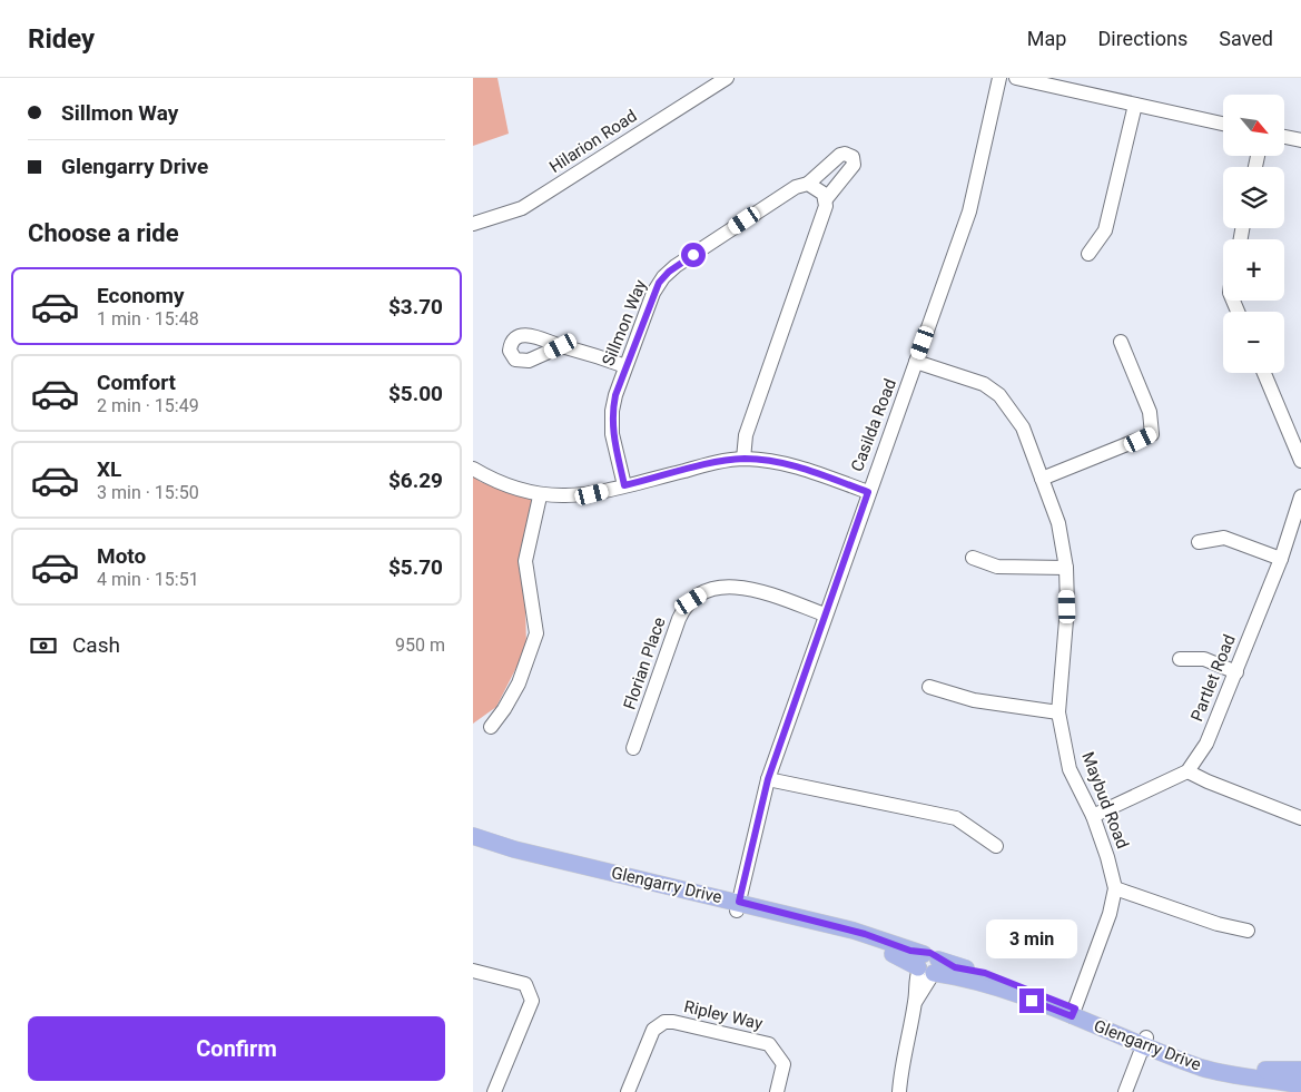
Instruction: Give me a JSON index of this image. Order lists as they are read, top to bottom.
{
  "streets": {
    "main road": ["Glengarry Drive"],
    "street": [
      "Hilarion Road",
      "Sillmon Way",
      "Casilda Road",
      "Florian Place",
      "Partlet Road",
      "Maybud Road",
      "Ripley Way"
    ]
  },
  "crossings": [
    ["Casilda Road", "Florian Place"],
    ["Casilda Road", "Maybud Road"],
    ["Casilda Road", "Glengarry Drive"],
    ["Maybud Road", "Glengarry Drive"]
  ],
  "north": "bottom right",
  "page": {
    "header": "Ridey",
    "nav": ["Map", "Directions", "Saved"],
    "banner": ["Sillmon Way", "Glengarry Drive"],
    "map_buttons": ["+", "−"],
    "heading": "Choose a ride",
    "list": [
      {
        "name": "Economy",
        "note": "1 min · 15:48",
        "value": "$3.70"
      },
      {
        "name": "Comfort",
        "note": "2 min · 15:49",
        "value": "$5.00"
      },
      {
        "name": "XL",
        "note": "3 min · 15:50",
        "value": "$6.29"
      },
      {
        "name": "Moto",
        "note": "4 min · 15:51",
        "value": "$5.70"
      }
    ],
    "pay": ["Cash", "950 m"],
    "bubble": "3 min",
    "buttons": "Confirm"
  }
}
